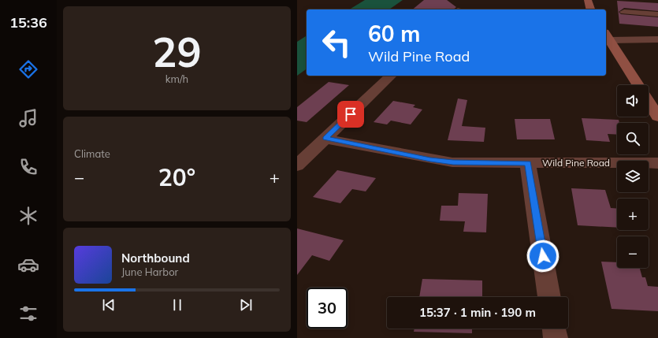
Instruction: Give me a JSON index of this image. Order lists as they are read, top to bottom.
{
  "streets": {
    "street": ["Wild Pine Road"]
  },
  "page": {
    "tabs": "15:36",
    "tile": [
      ["29", "km/h"],
      "Climate"
    ],
    "turn": ["60 m", "Wild Pine Road"],
    "map_buttons": ["+", "−"],
    "heat": ["−", "20°", "+"],
    "song": ["Northbound", "June Harbor"],
    "limit": "30",
    "trip": "15:37 · 1 min · 190 m"
  }
}
